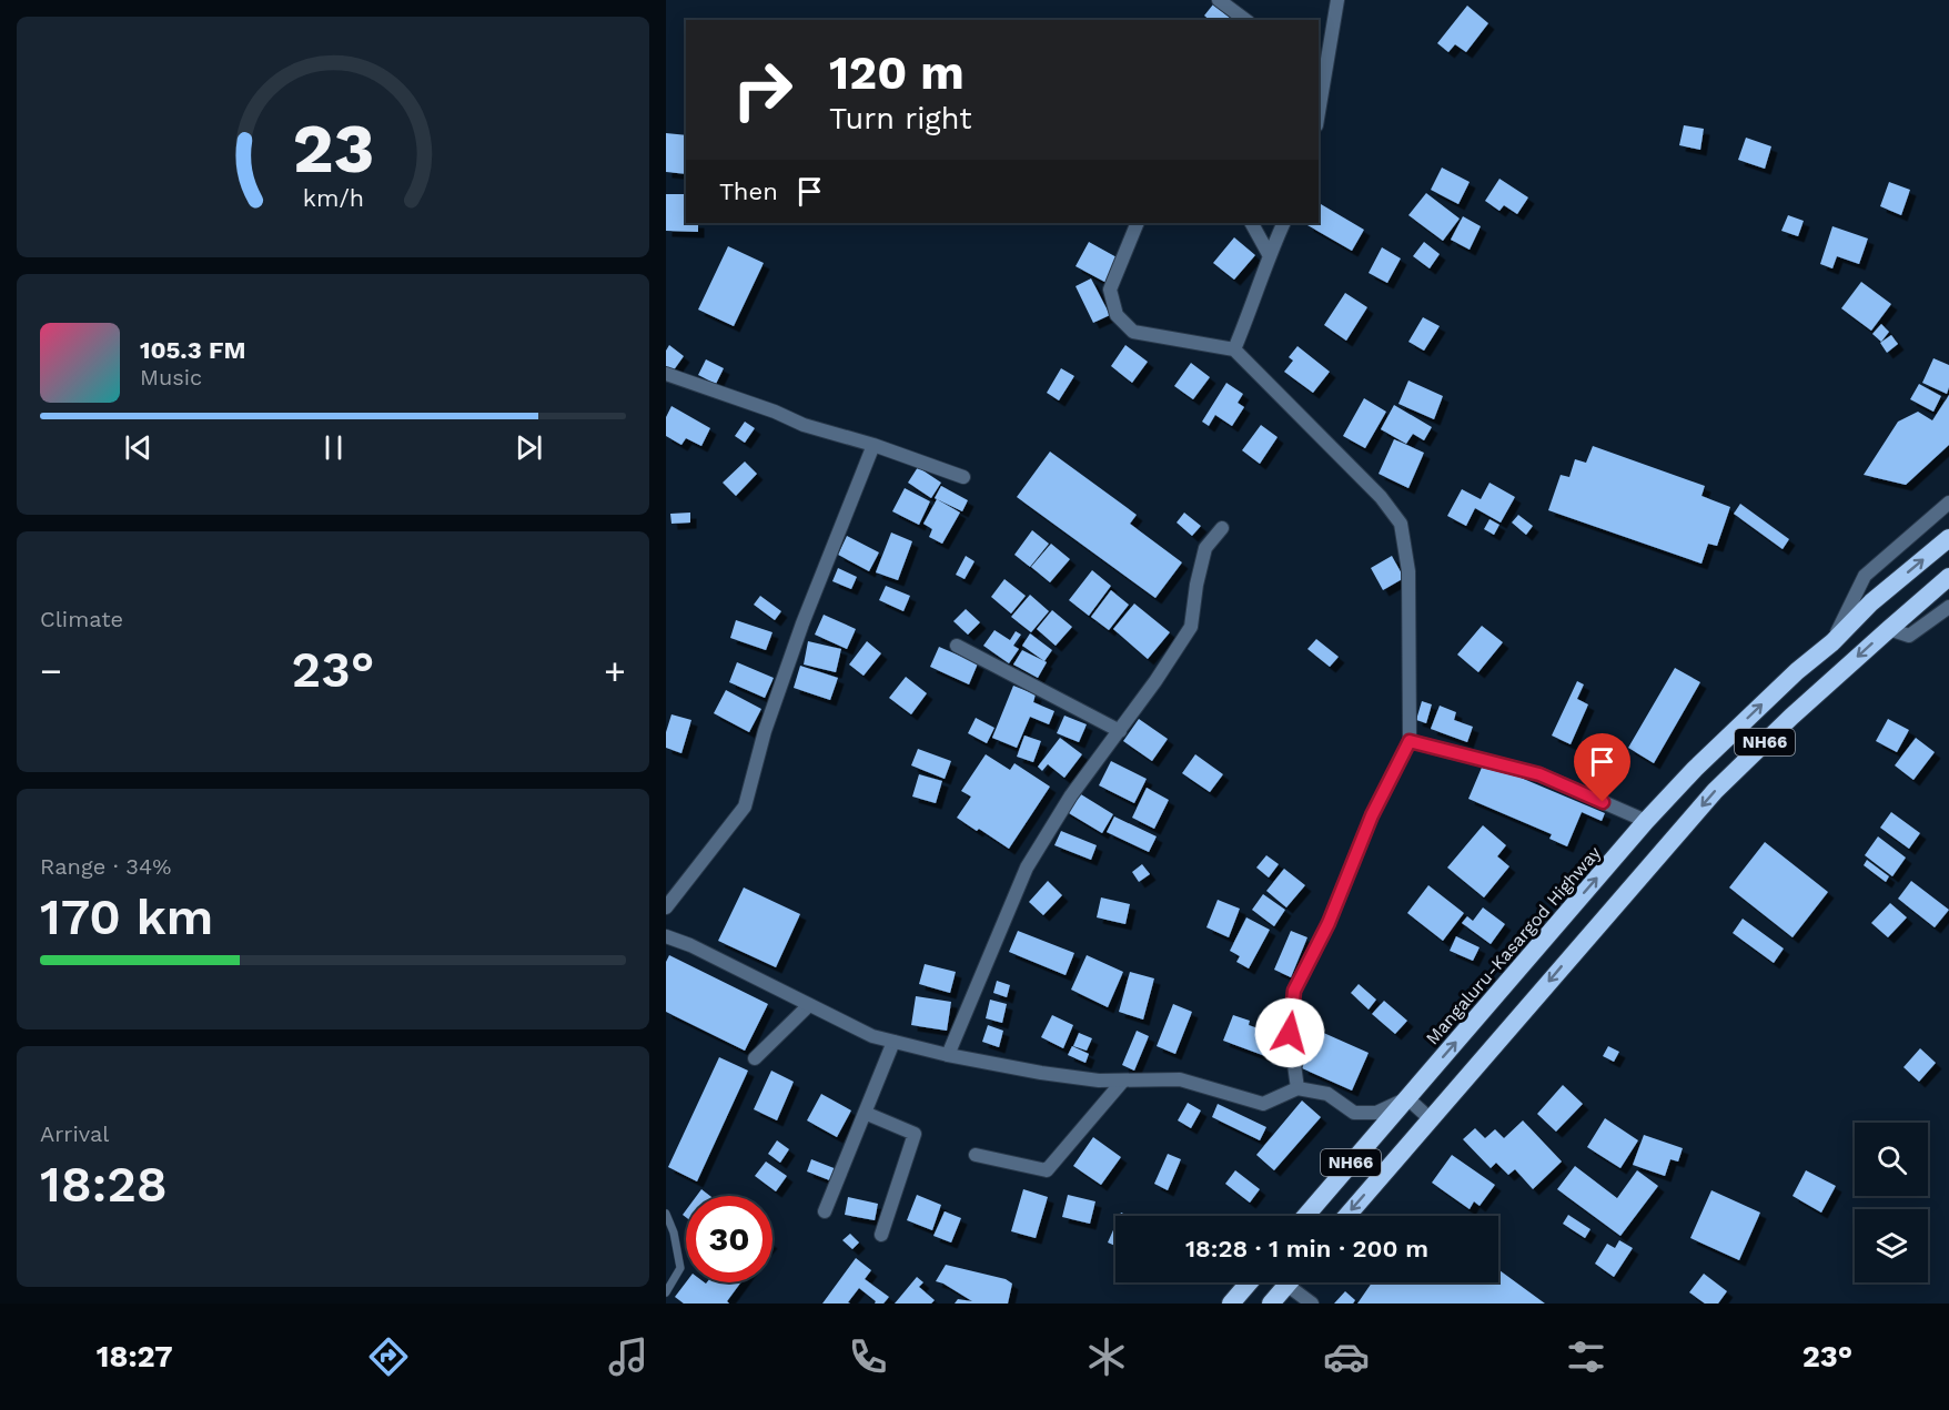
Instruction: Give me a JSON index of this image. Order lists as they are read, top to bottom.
{
  "streets": {
    "highway": ["NH66", "Mangaluru-Kasargod Highway"]
  },
  "page": {
    "turn": ["120 m", "Turn right"],
    "then": "Then",
    "song": ["105.3 FM", "Music"],
    "tile": [
      "Climate",
      ["Range · 34%", "170 km"],
      ["Arrival", "18:28"]
    ],
    "heat": ["−", "23°", "+"],
    "limit": "30",
    "trip": "18:28 · 1 min · 200 m",
    "tabs": ["18:27", "23°"],
    "gauge": ["23", "km/h"]
  }
}
